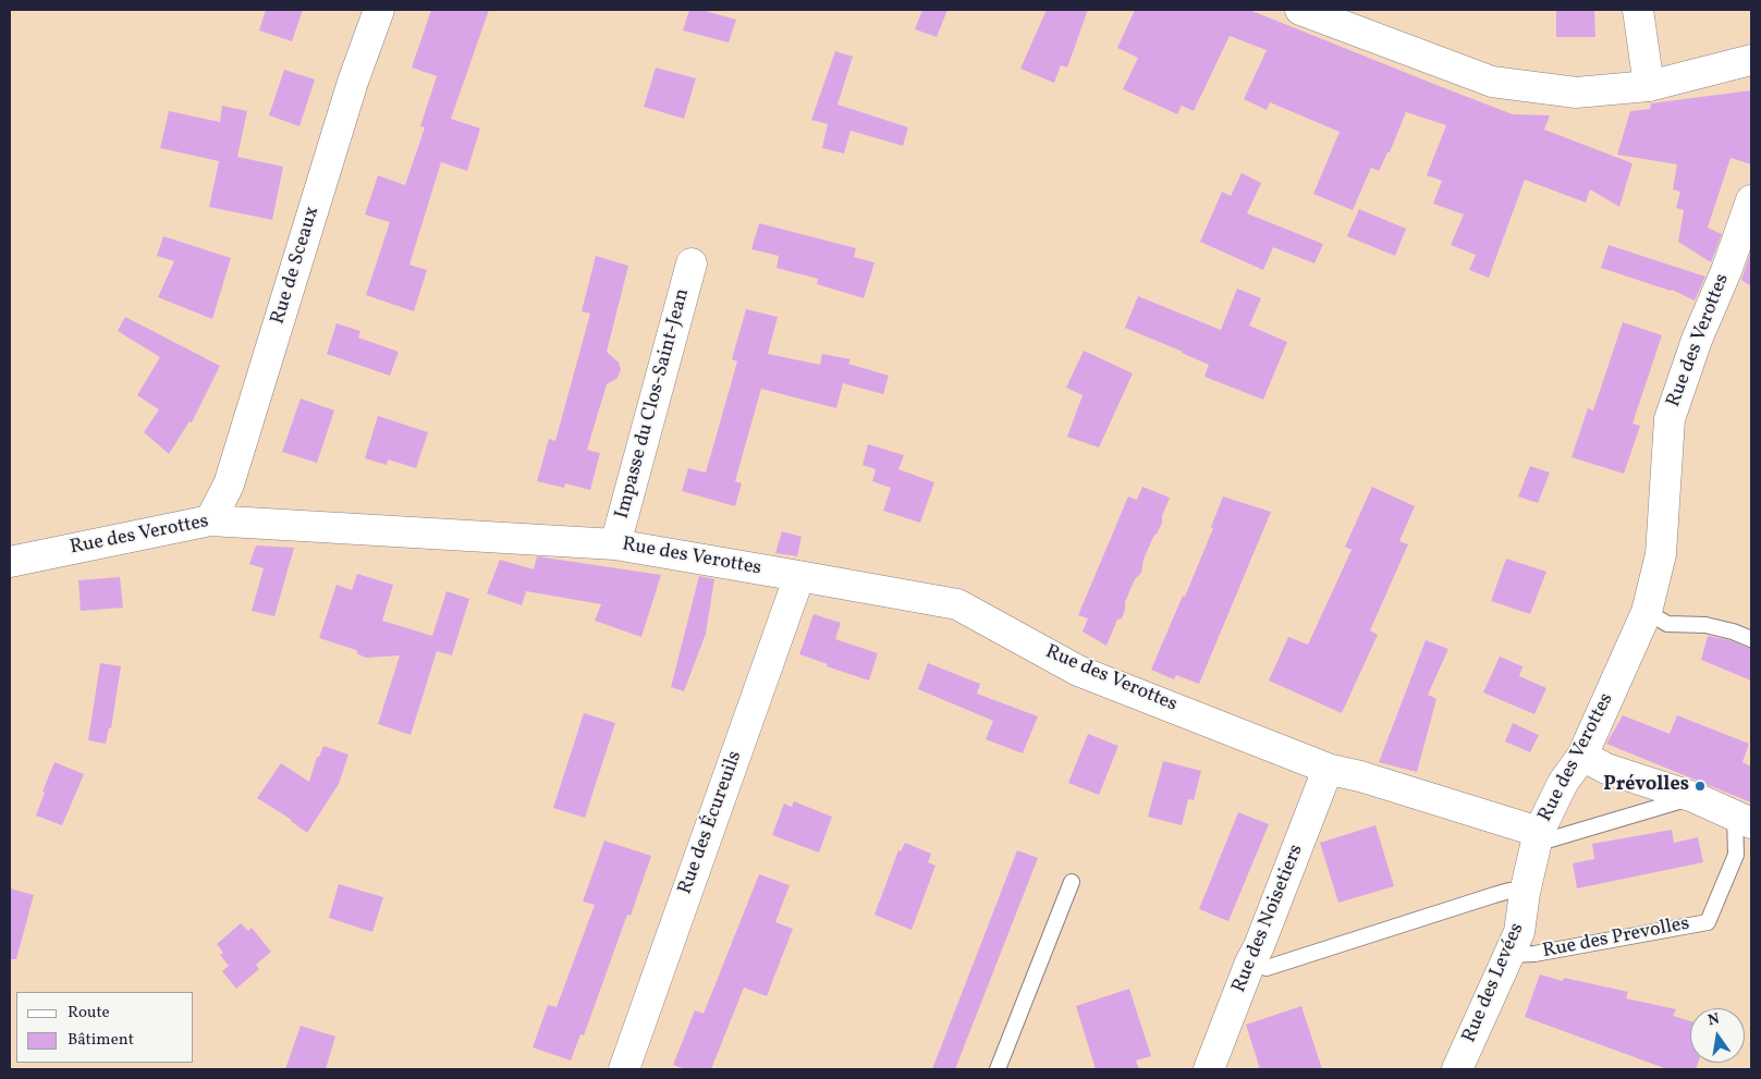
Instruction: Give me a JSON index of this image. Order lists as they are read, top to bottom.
{
  "streets": {
    "street": [
      "Rue de Sceaux",
      "Rue des Verottes",
      "Impasse du Clos-Saint-Jean",
      "Rue des Écureuils",
      "Rue des Noisetiers",
      "Rue des Prevolles",
      "Rue des Levées"
    ]
  },
  "crossings": [
    ["Rue de Sceaux", "Rue des Verottes"],
    ["Rue des Verottes", "Impasse du Clos-Saint-Jean"],
    ["Rue des Verottes", "Rue des Écureuils"],
    ["Rue des Verottes", "Rue des Noisetiers"],
    ["Rue des Verottes", "Rue des Prevolles"],
    ["Rue des Verottes", "Rue des Levées"],
    ["Rue des Prevolles", "Rue des Levées"]
  ],
  "places": ["Prévolles"],
  "legend": ["Route", "Bâtiment"],
  "north": "top"
}
